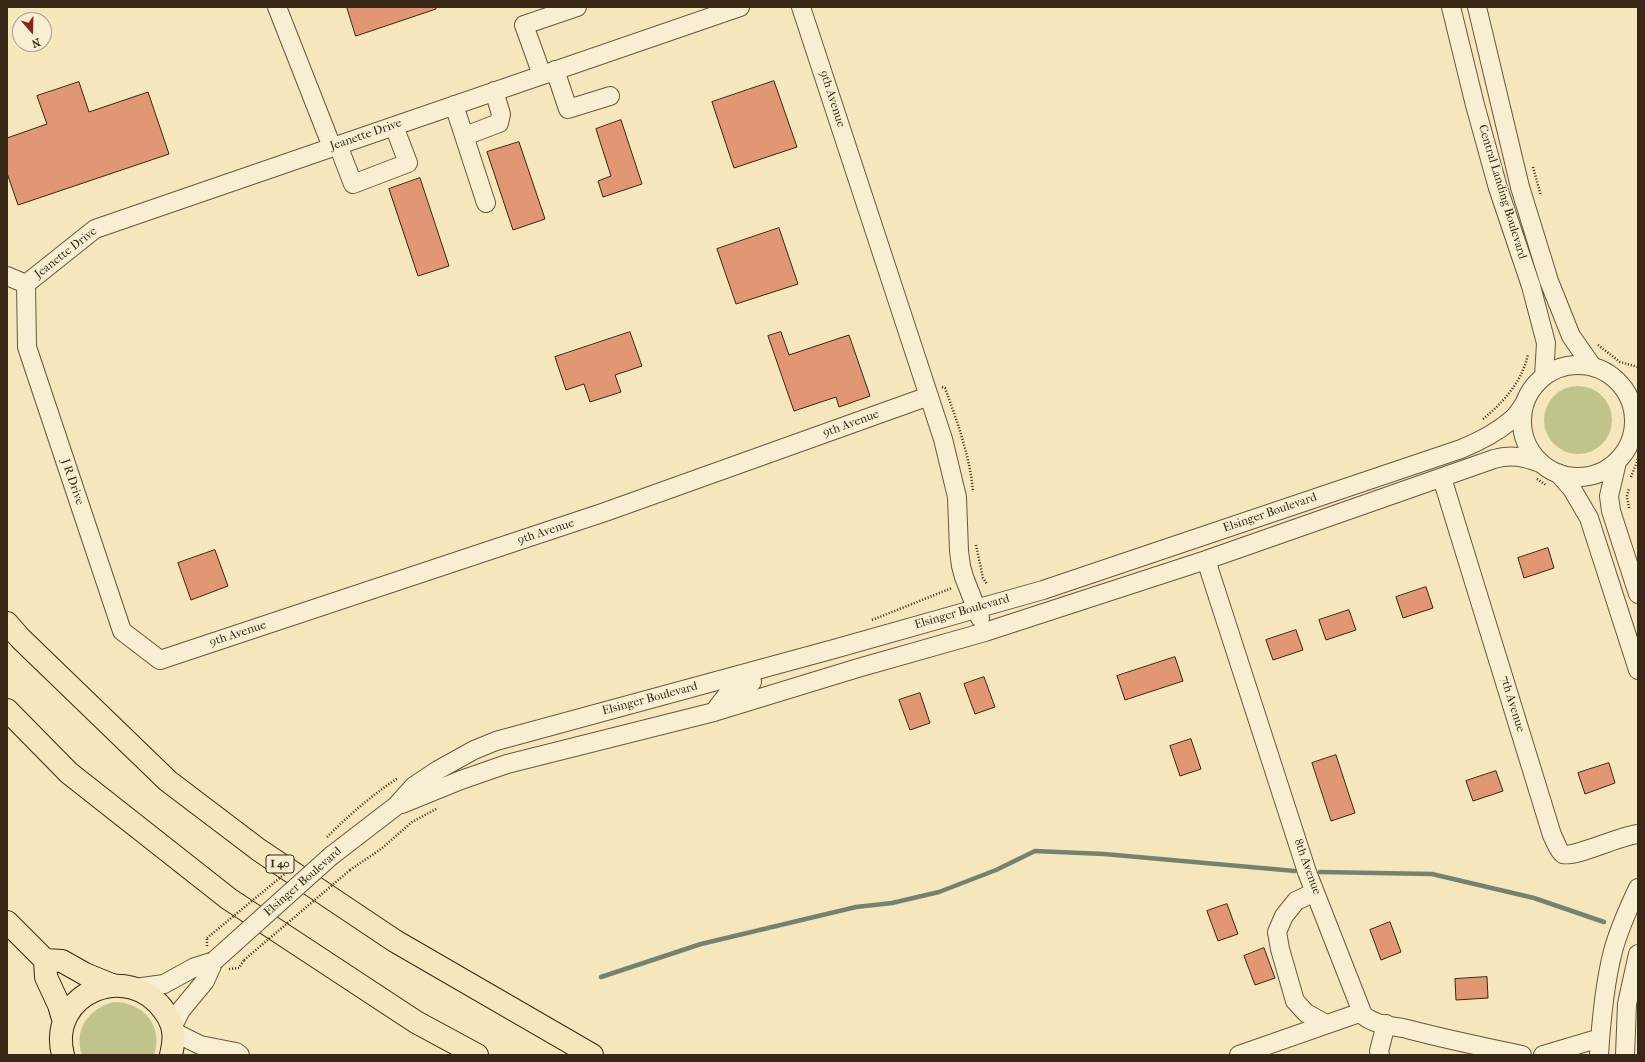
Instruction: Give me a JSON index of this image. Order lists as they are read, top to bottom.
{
  "streets": {
    "main road": ["I 40"],
    "street": [
      "9th Avenue",
      "Jeanette Drive",
      "Central Landing Boulevard",
      "J R Drive",
      "Elsinger Boulevard",
      "7th Avenue",
      "8th Avenue"
    ]
  },
  "crossings": [
    ["9th Avenue", "J R Drive"],
    ["9th Avenue", "Elsinger Boulevard"],
    ["Jeanette Drive", "J R Drive"],
    ["Central Landing Boulevard", "Elsinger Boulevard"],
    ["Elsinger Boulevard", "7th Avenue"],
    ["Elsinger Boulevard", "8th Avenue"]
  ],
  "north": "bottom"
}
